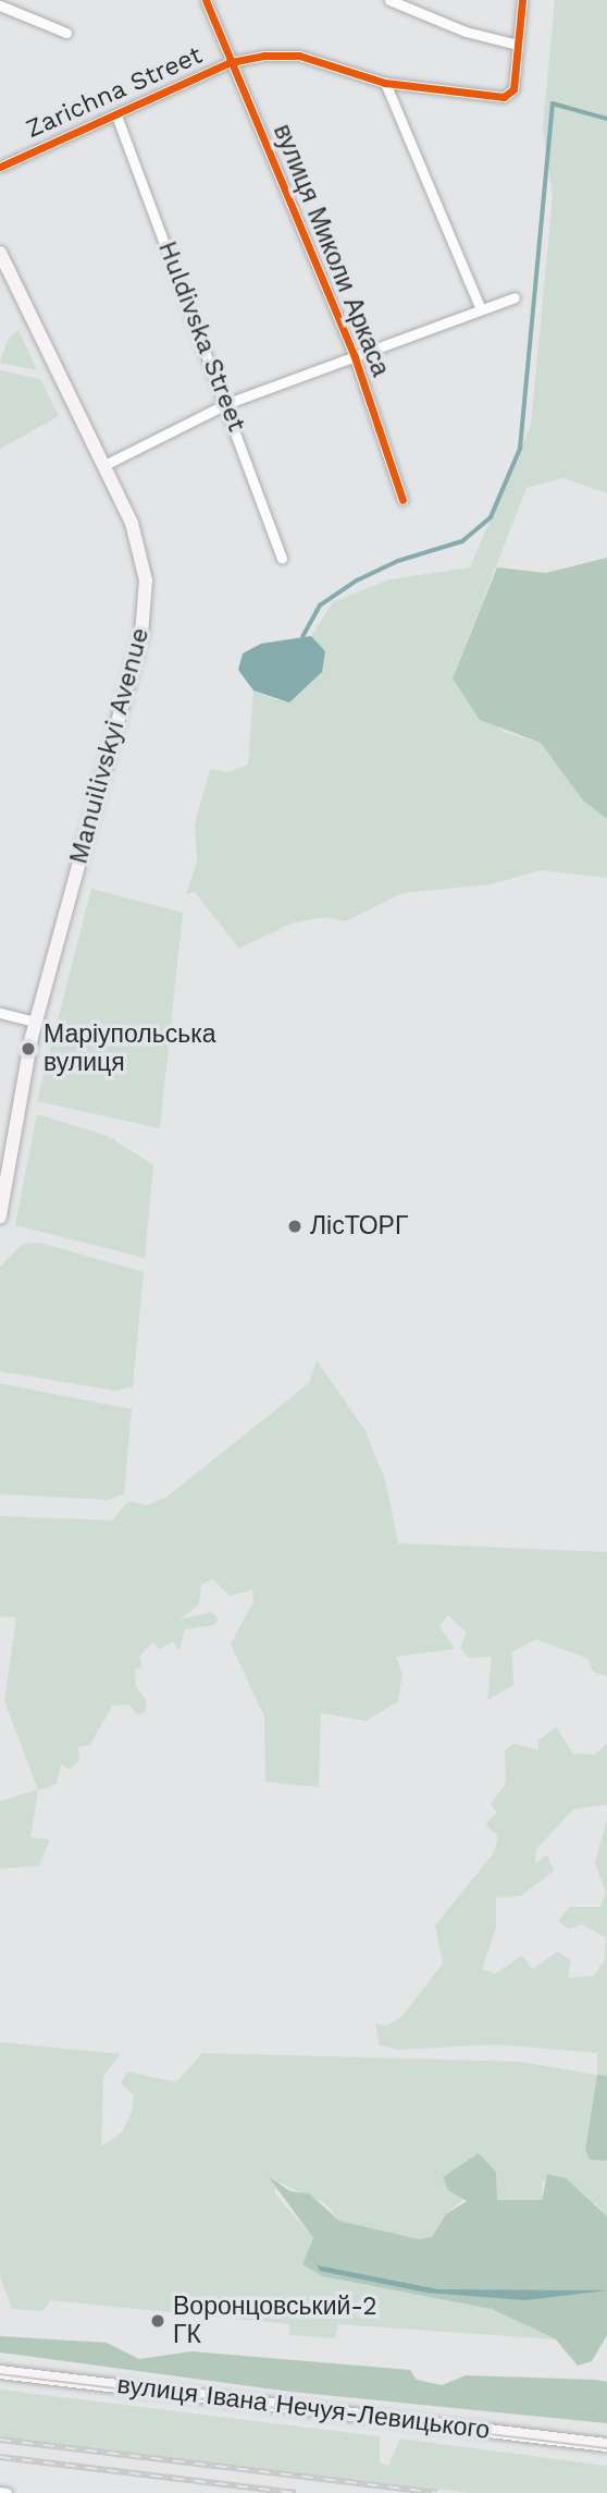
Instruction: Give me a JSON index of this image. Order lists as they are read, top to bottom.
{
  "streets": {
    "main road": ["Manuilivskyi Avenue", "вулиця Івана Нечуя-Левицького"],
    "street": ["Zarichna Street", "вулиця Миколи Аркаса", "Huldivska Street"]
  },
  "crossings": [
    ["Zarichna Street", "вулиця Миколи Аркаса"],
    ["Zarichna Street", "Huldivska Street"]
  ],
  "places": ["Маріупольська вулиця", "ЛісТОРГ", "Воронцовський-2 ГК"]
}
